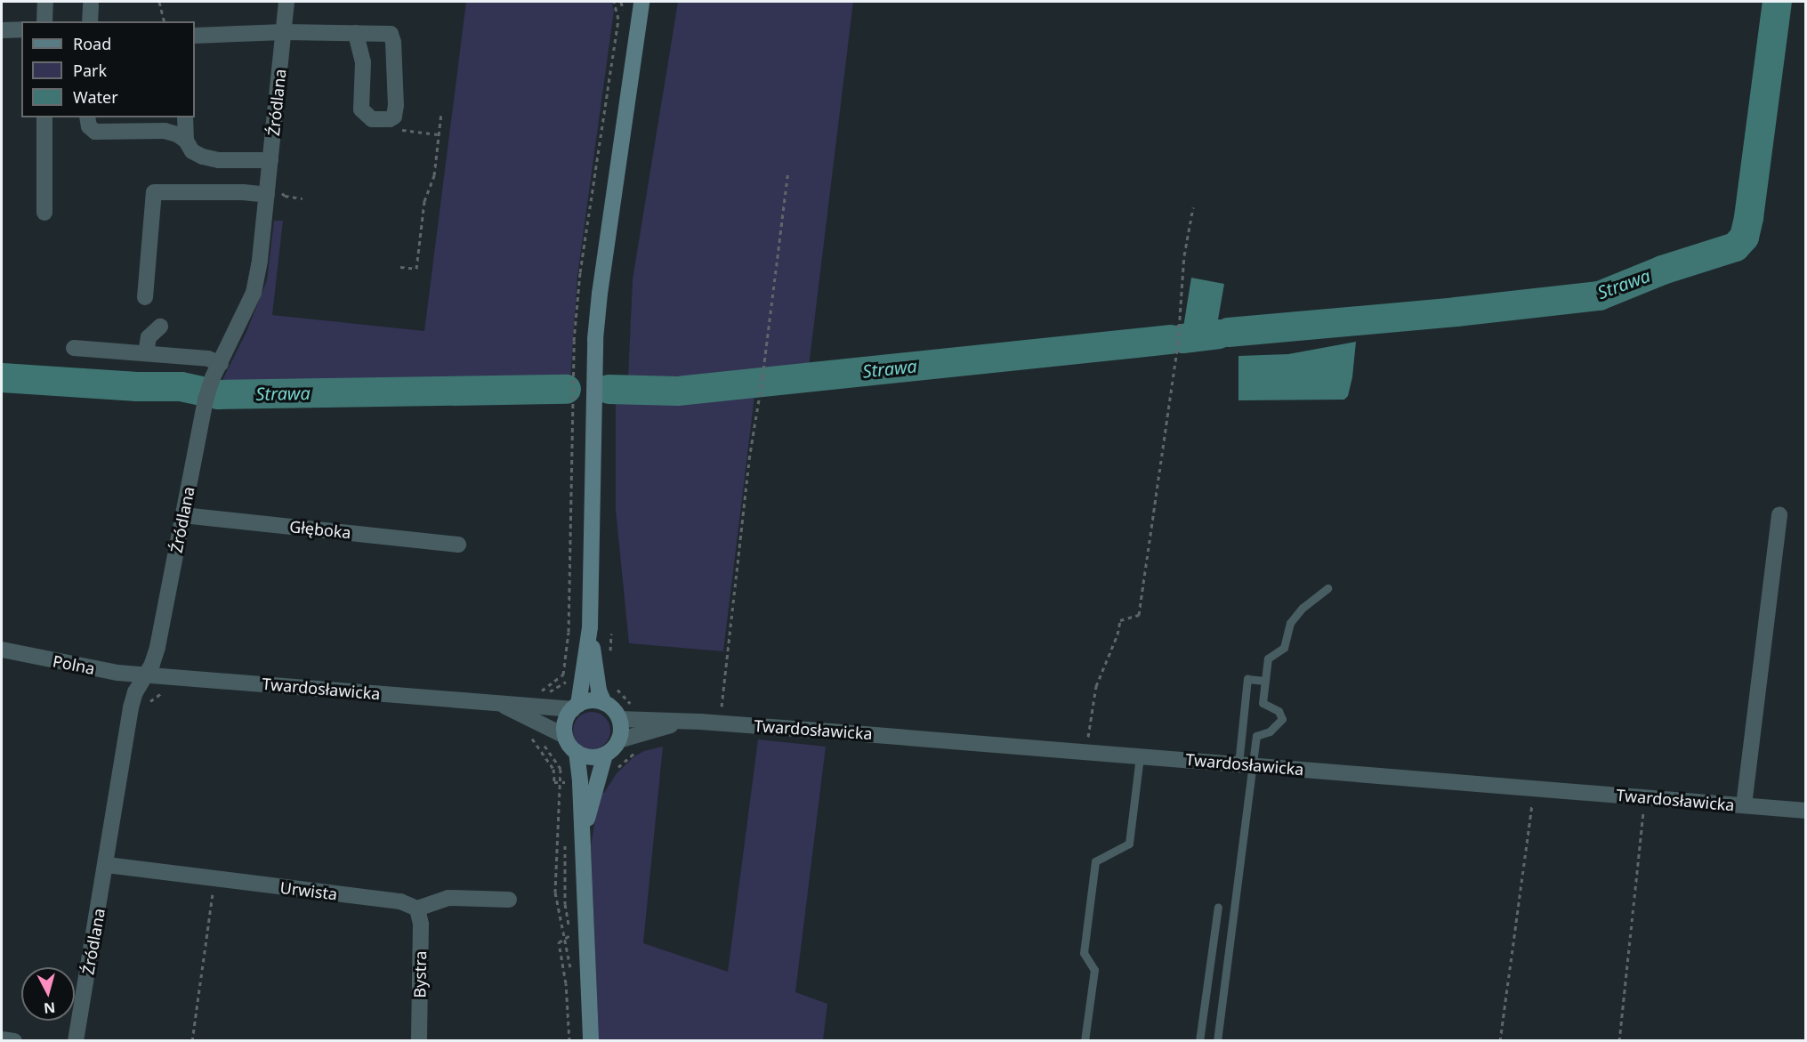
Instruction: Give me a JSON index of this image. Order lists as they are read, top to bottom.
{
  "streets": {
    "street": [
      "Źródlana",
      "Głęboka",
      "Polna",
      "Twardosławicka",
      "Urwista",
      "Bystra"
    ]
  },
  "crossings": [
    ["Źródlana", "Głęboka"],
    ["Źródlana", "Polna"],
    ["Źródlana", "Twardosławicka"],
    ["Źródlana", "Urwista"],
    ["Polna", "Twardosławicka"],
    ["Urwista", "Bystra"]
  ],
  "water": ["Strawa"],
  "legend": ["Road", "Park", "Water"],
  "north": "bottom"
}
